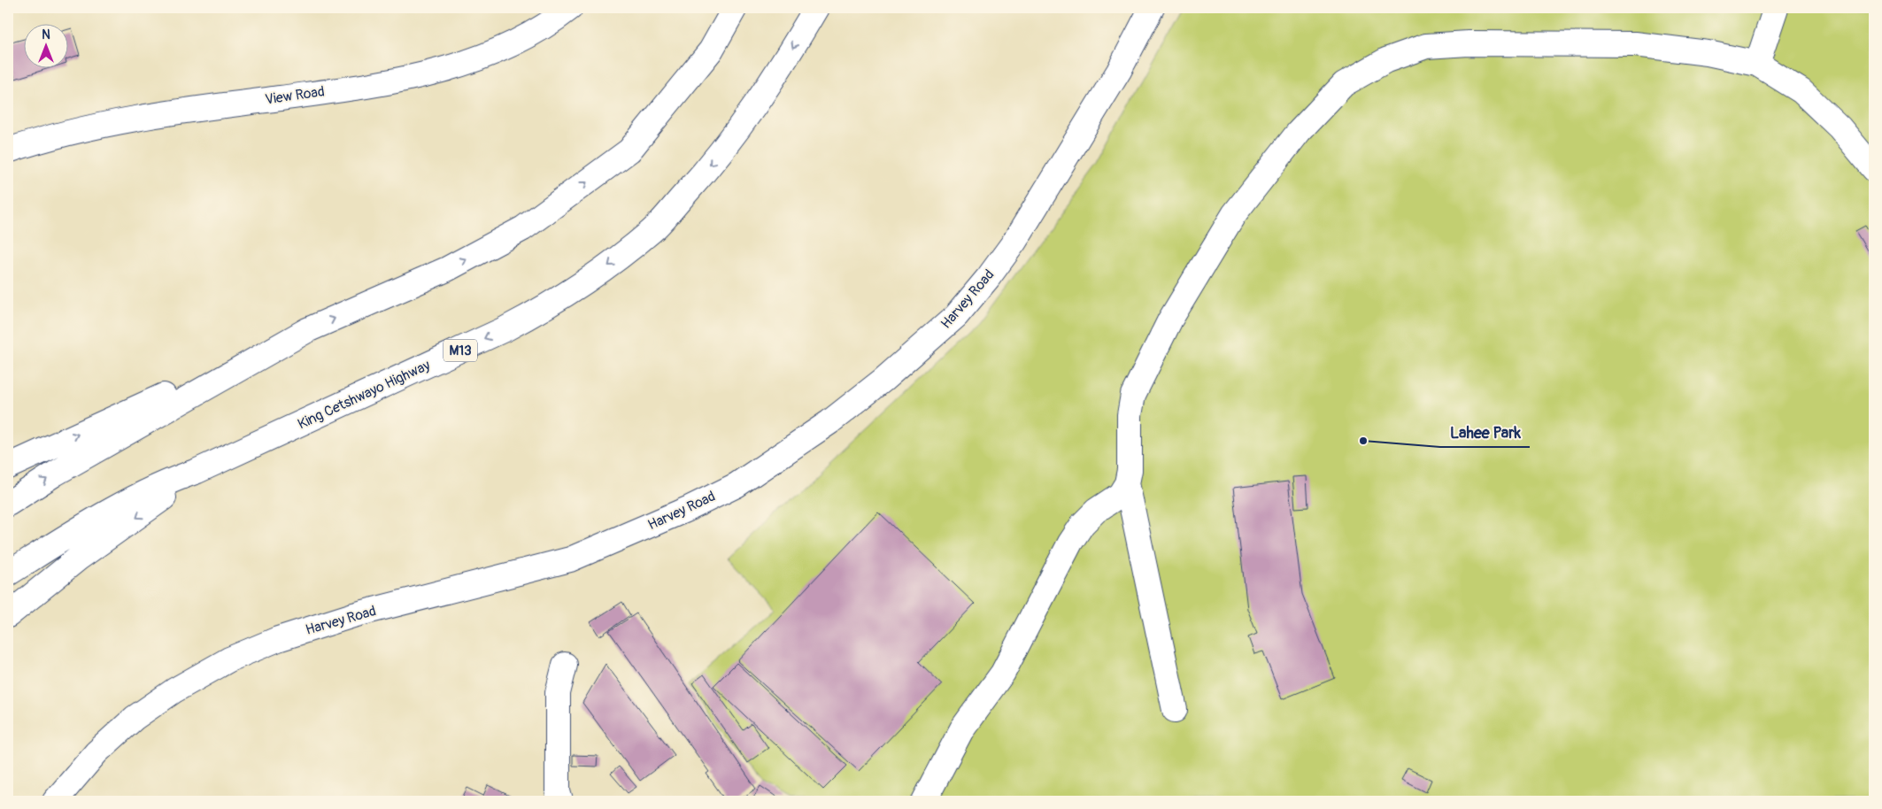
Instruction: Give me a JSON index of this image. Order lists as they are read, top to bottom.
{
  "streets": {
    "main road": [
      "View Road",
      "Harvey Road",
      "M13",
      "King Cetshwayo Highway"
    ]
  },
  "places": ["Lahee Park"],
  "north": "top"
}
